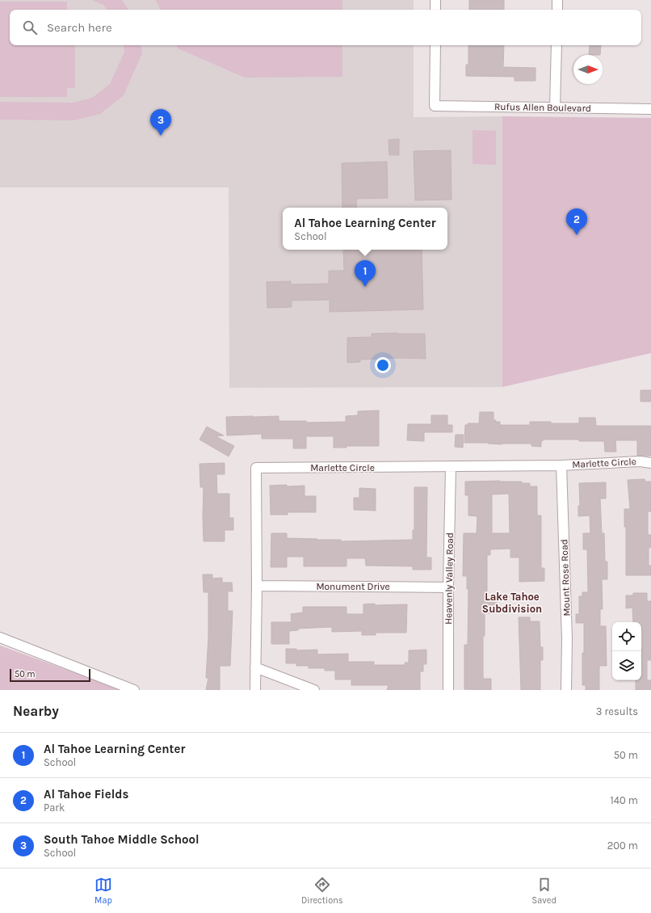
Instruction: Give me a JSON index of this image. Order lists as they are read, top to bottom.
{
  "streets": {
    "street": [
      "Rufus Allen Boulevard",
      "Marlette Circle",
      "Mount Rose Road",
      "Heavenly Valley Road",
      "Monument Drive"
    ]
  },
  "crossings": [
    ["Marlette Circle", "Mount Rose Road"],
    ["Marlette Circle", "Heavenly Valley Road"],
    ["Marlette Circle", "Monument Drive"],
    ["Heavenly Valley Road", "Monument Drive"]
  ],
  "districts": ["Lake Tahoe Subdivision"],
  "scale_bar": "50 m",
  "north": "right",
  "page": {
    "search": "Search here",
    "pins": ["3", "2", "1"],
    "popup": ["Al Tahoe Learning Center", "School"],
    "scale": "50 m",
    "heading": ["Nearby", "3 results"],
    "list": [
      {
        "mark": "1",
        "name": "Al Tahoe Learning Center",
        "note": "School",
        "value": "50 m"
      },
      {
        "mark": "2",
        "name": "Al Tahoe Fields",
        "note": "Park",
        "value": "140 m"
      },
      {
        "mark": "3",
        "name": "South Tahoe Middle School",
        "note": "School",
        "value": "200 m"
      }
    ],
    "nav": ["Map", "Directions", "Saved"]
  }
}
